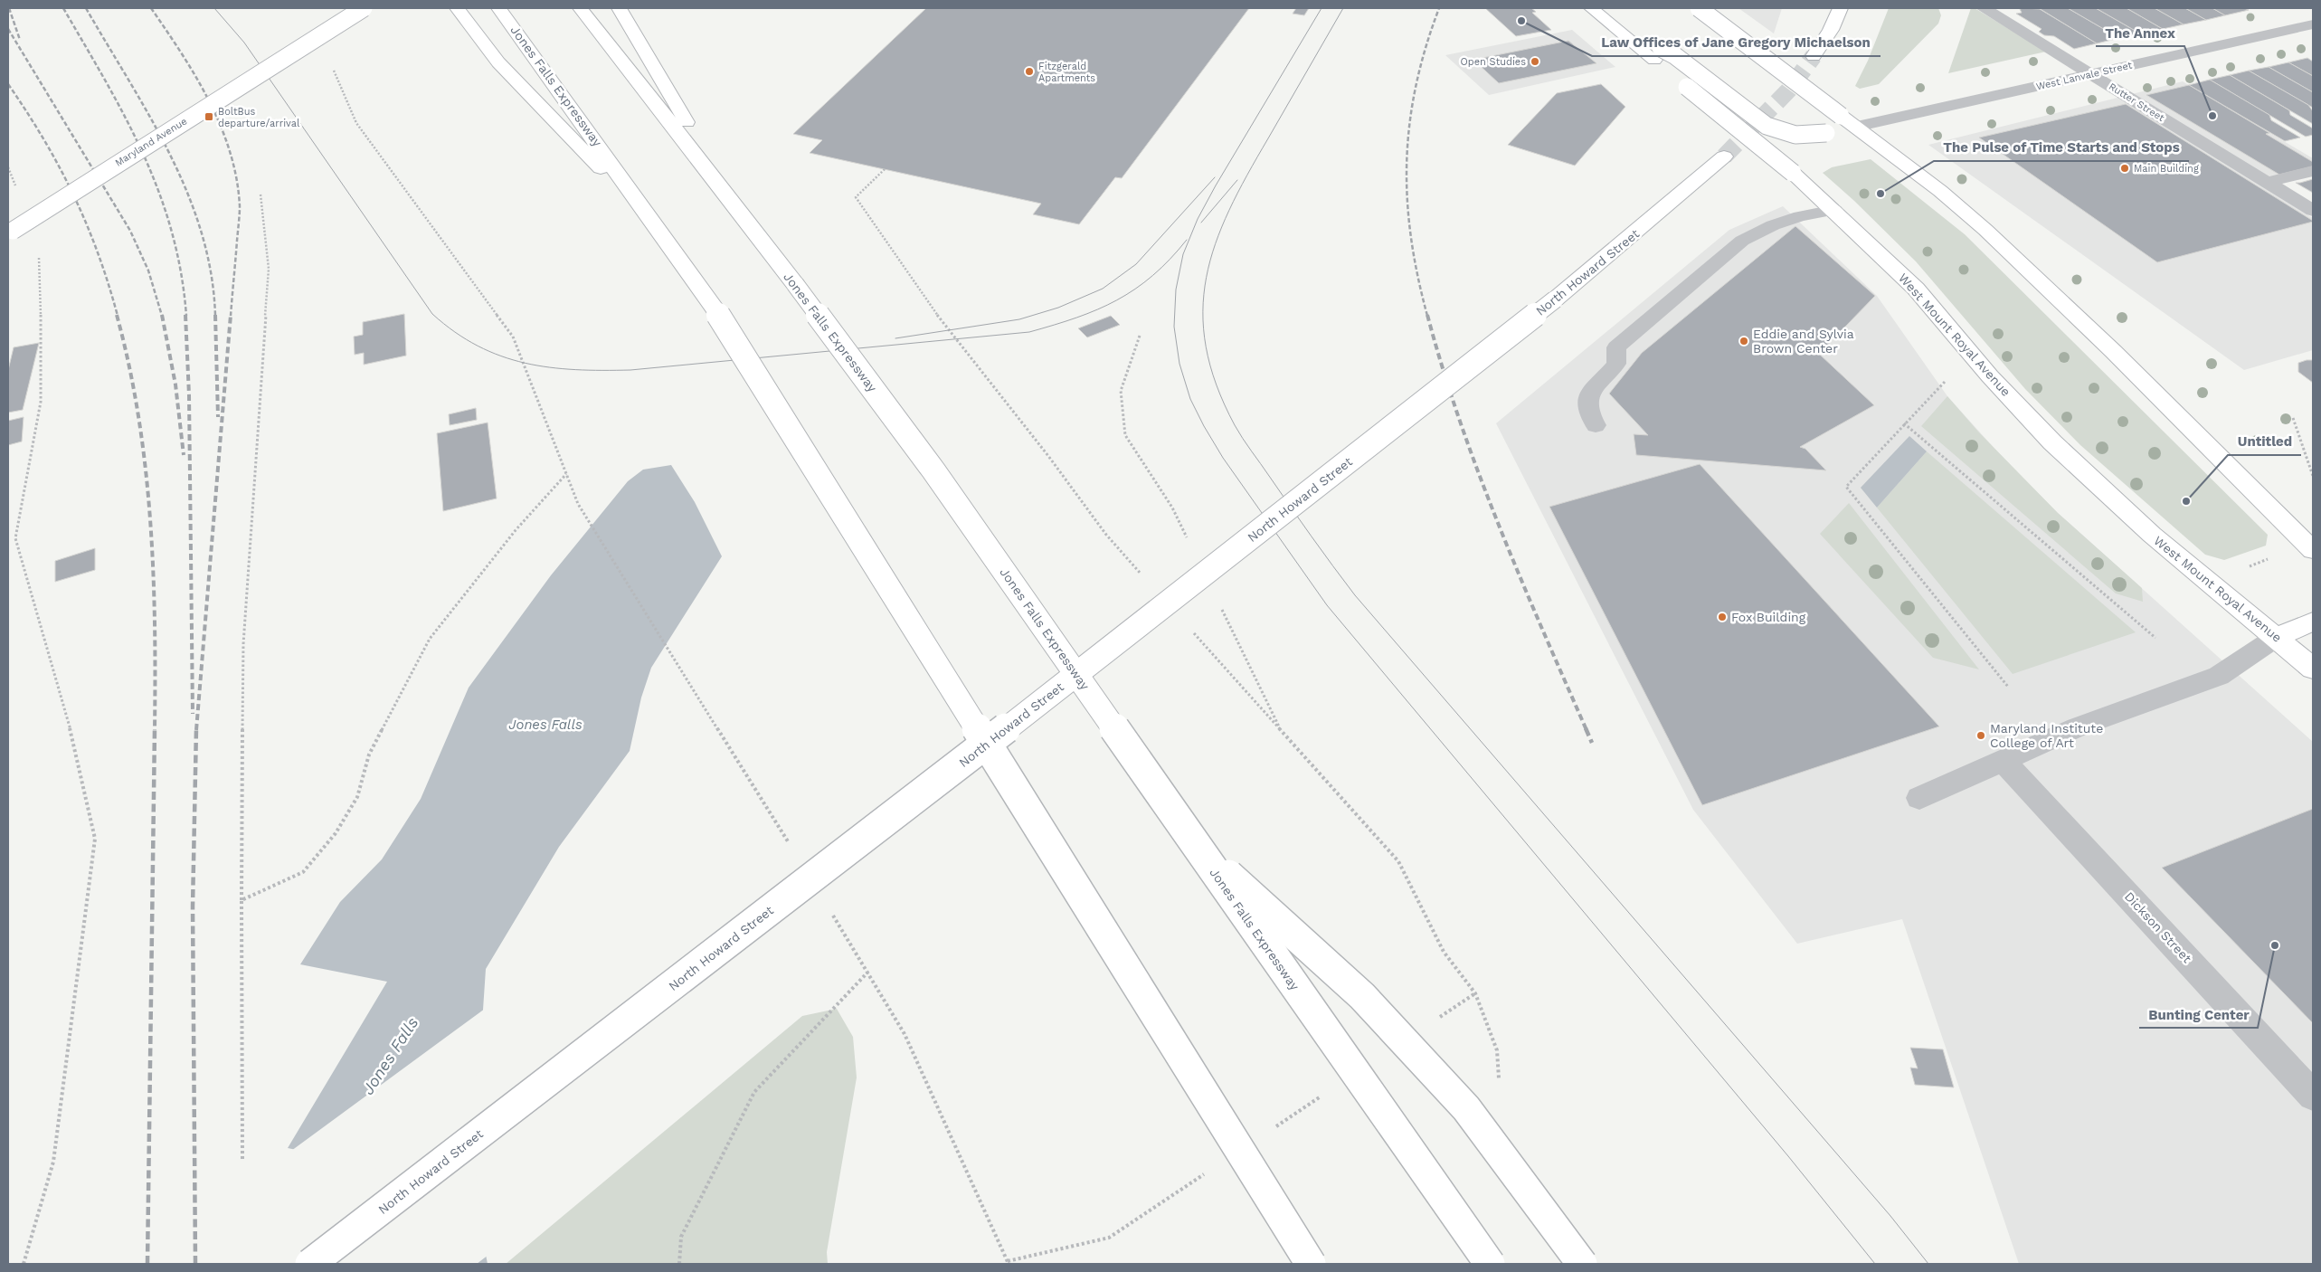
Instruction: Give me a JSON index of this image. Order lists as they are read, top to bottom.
{
  "streets": {
    "main road": [
      "Jones Falls Expressway",
      "Maryland Avenue",
      "North Howard Street",
      "West Mount Royal Avenue"
    ],
    "street": ["West Lanvale Street", "Rutter Street", "Dickson Street"]
  },
  "crossings": [
    ["West Lanvale Street", "Rutter Street"]
  ],
  "water": ["Jones Falls"],
  "places": {
    "other": [
      "Law Offices of Jane Gregory Michaelson",
      "Open Studies",
      "Fitzgerald Apartments",
      "The Annex",
      "Main Building",
      "The Pulse of Time Starts and Stops",
      "Eddie and Sylvia Brown Center",
      "Untitled",
      "Fox Building",
      "Maryland Institute College of Art",
      "Bunting Center"
    ],
    "transit": ["BoltBus departure/arrival"]
  }
}
